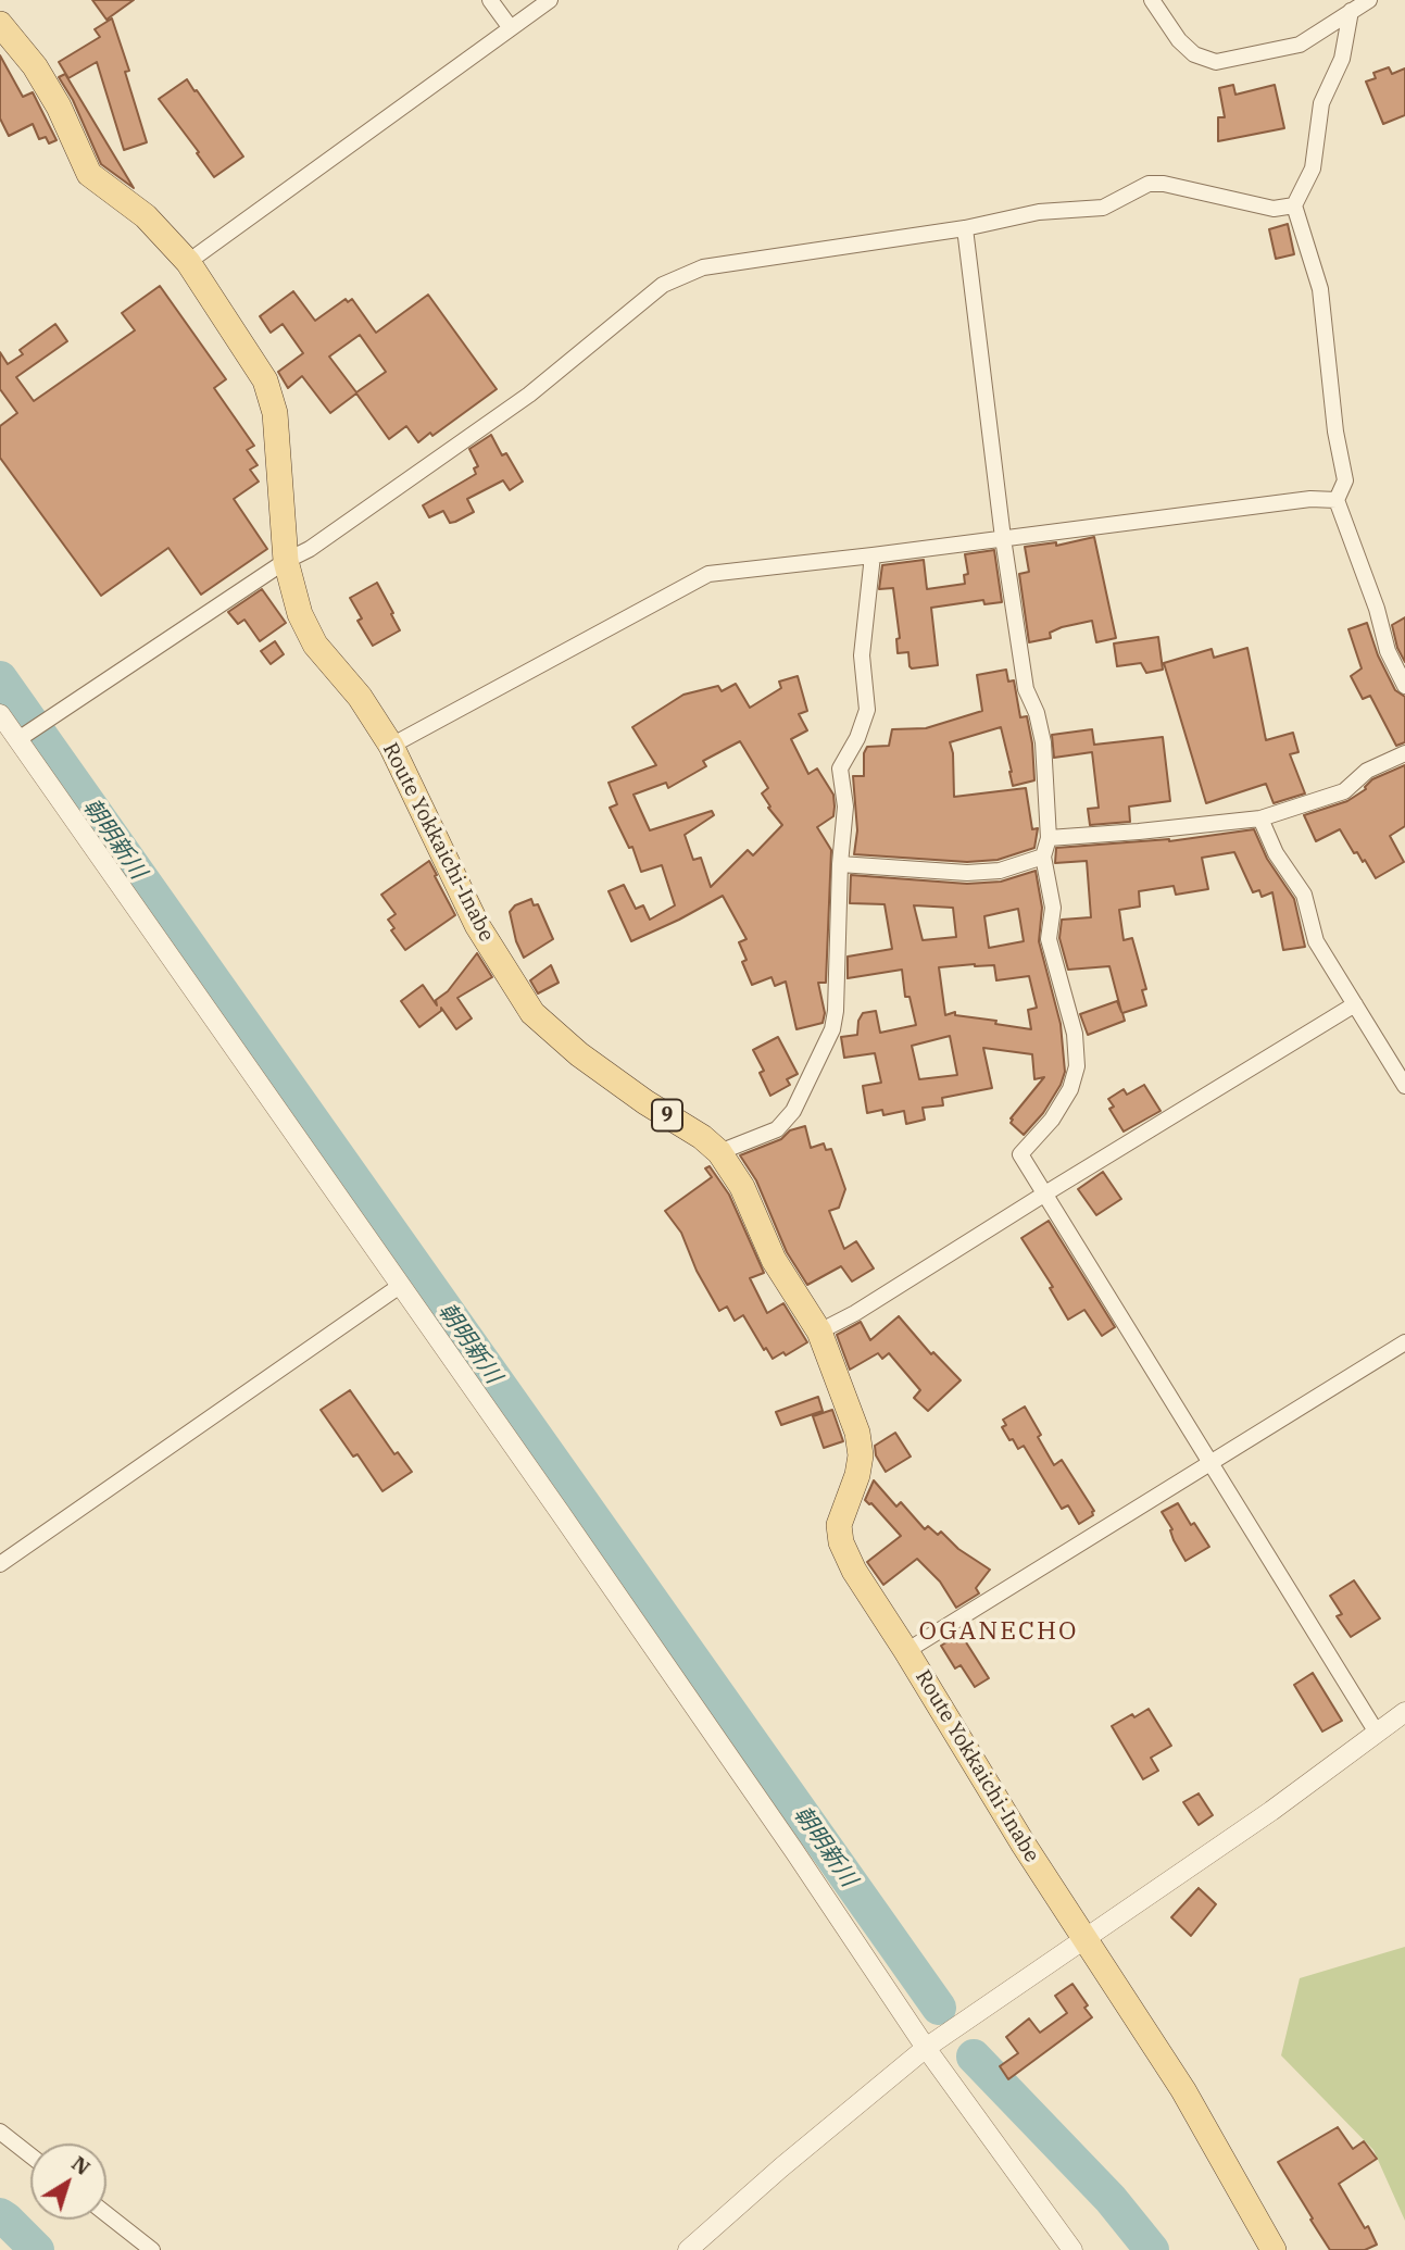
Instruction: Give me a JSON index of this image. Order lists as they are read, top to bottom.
{
  "streets": {
    "main road": ["Route Yokkaichi-Inabe", "9"]
  },
  "districts": ["OGANECHO"],
  "water": ["朝明新川"],
  "north": "top right"
}
